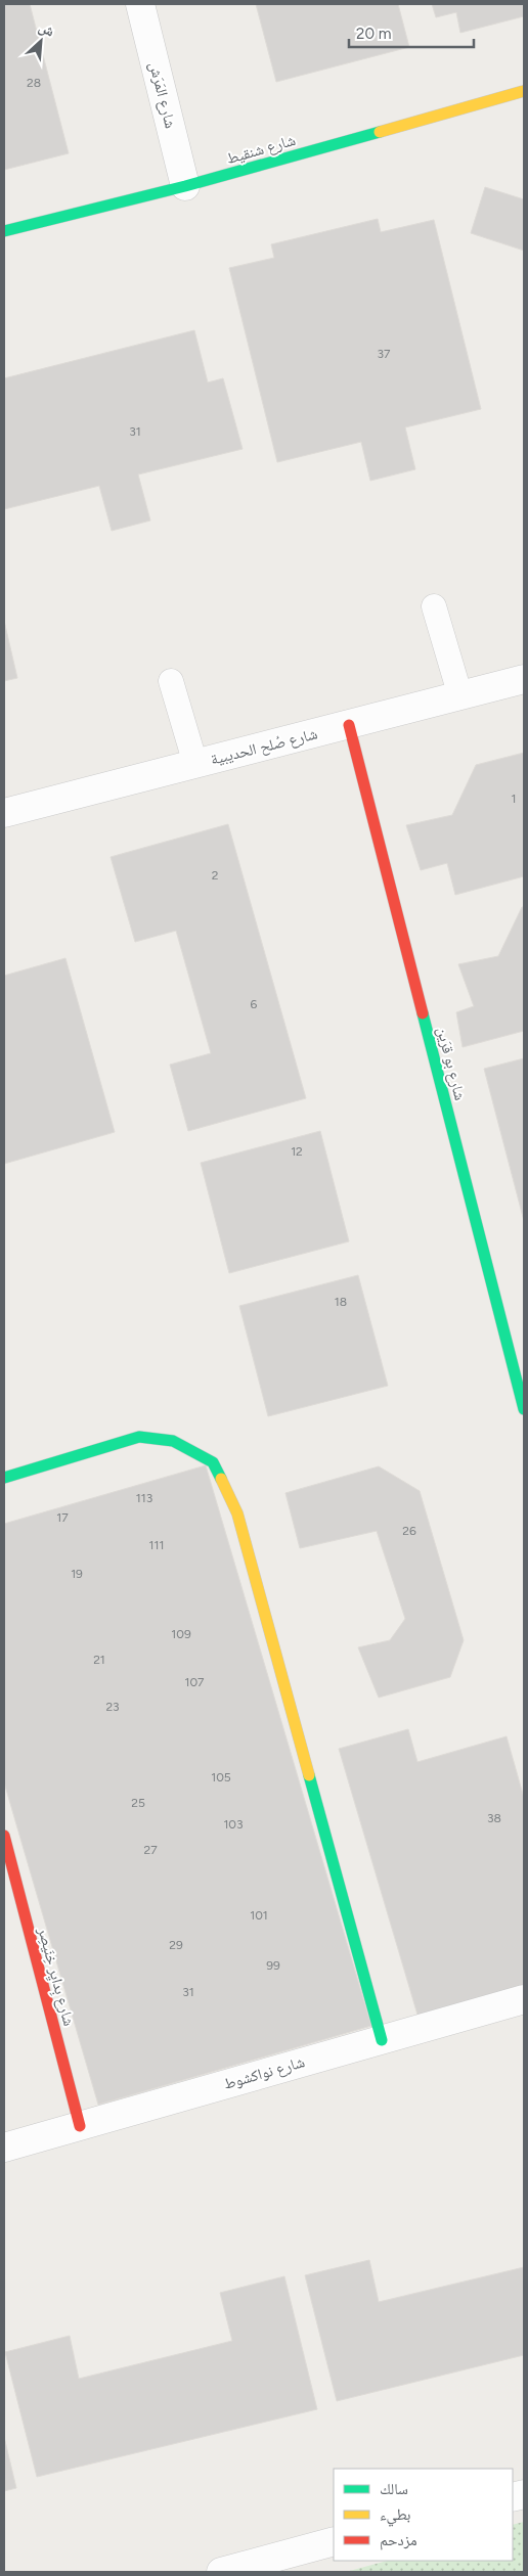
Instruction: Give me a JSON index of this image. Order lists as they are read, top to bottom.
{
  "streets": {
    "street": [
      "شارع المَرَش",
      "شارع شنقيط",
      "شارع صُلح الحديبية",
      "شارع بو قرَين",
      "شارع بِدايِر خِنَيصِر",
      "شارع نواكشوط"
    ]
  },
  "crossings": [
    ["شارع المَرَش", "شارع شنقيط"],
    ["شارع صُلح الحديبية", "شارع بو قرَين"],
    ["شارع بِدايِر خِنَيصِر", "شارع نواكشوط"]
  ],
  "house_numbers": [
    "28",
    "37",
    "31",
    "1",
    "2",
    "6",
    "12",
    "18",
    "113",
    "17",
    "26",
    "111",
    "19",
    "109",
    "21",
    "107",
    "23",
    "105",
    "25",
    "38",
    "103",
    "27",
    "101",
    "29",
    "99",
    "31"
  ],
  "legend": ["سالك", "بطيء", "مزدحم"],
  "scale_bar": "20 m",
  "north": "top right"
}
